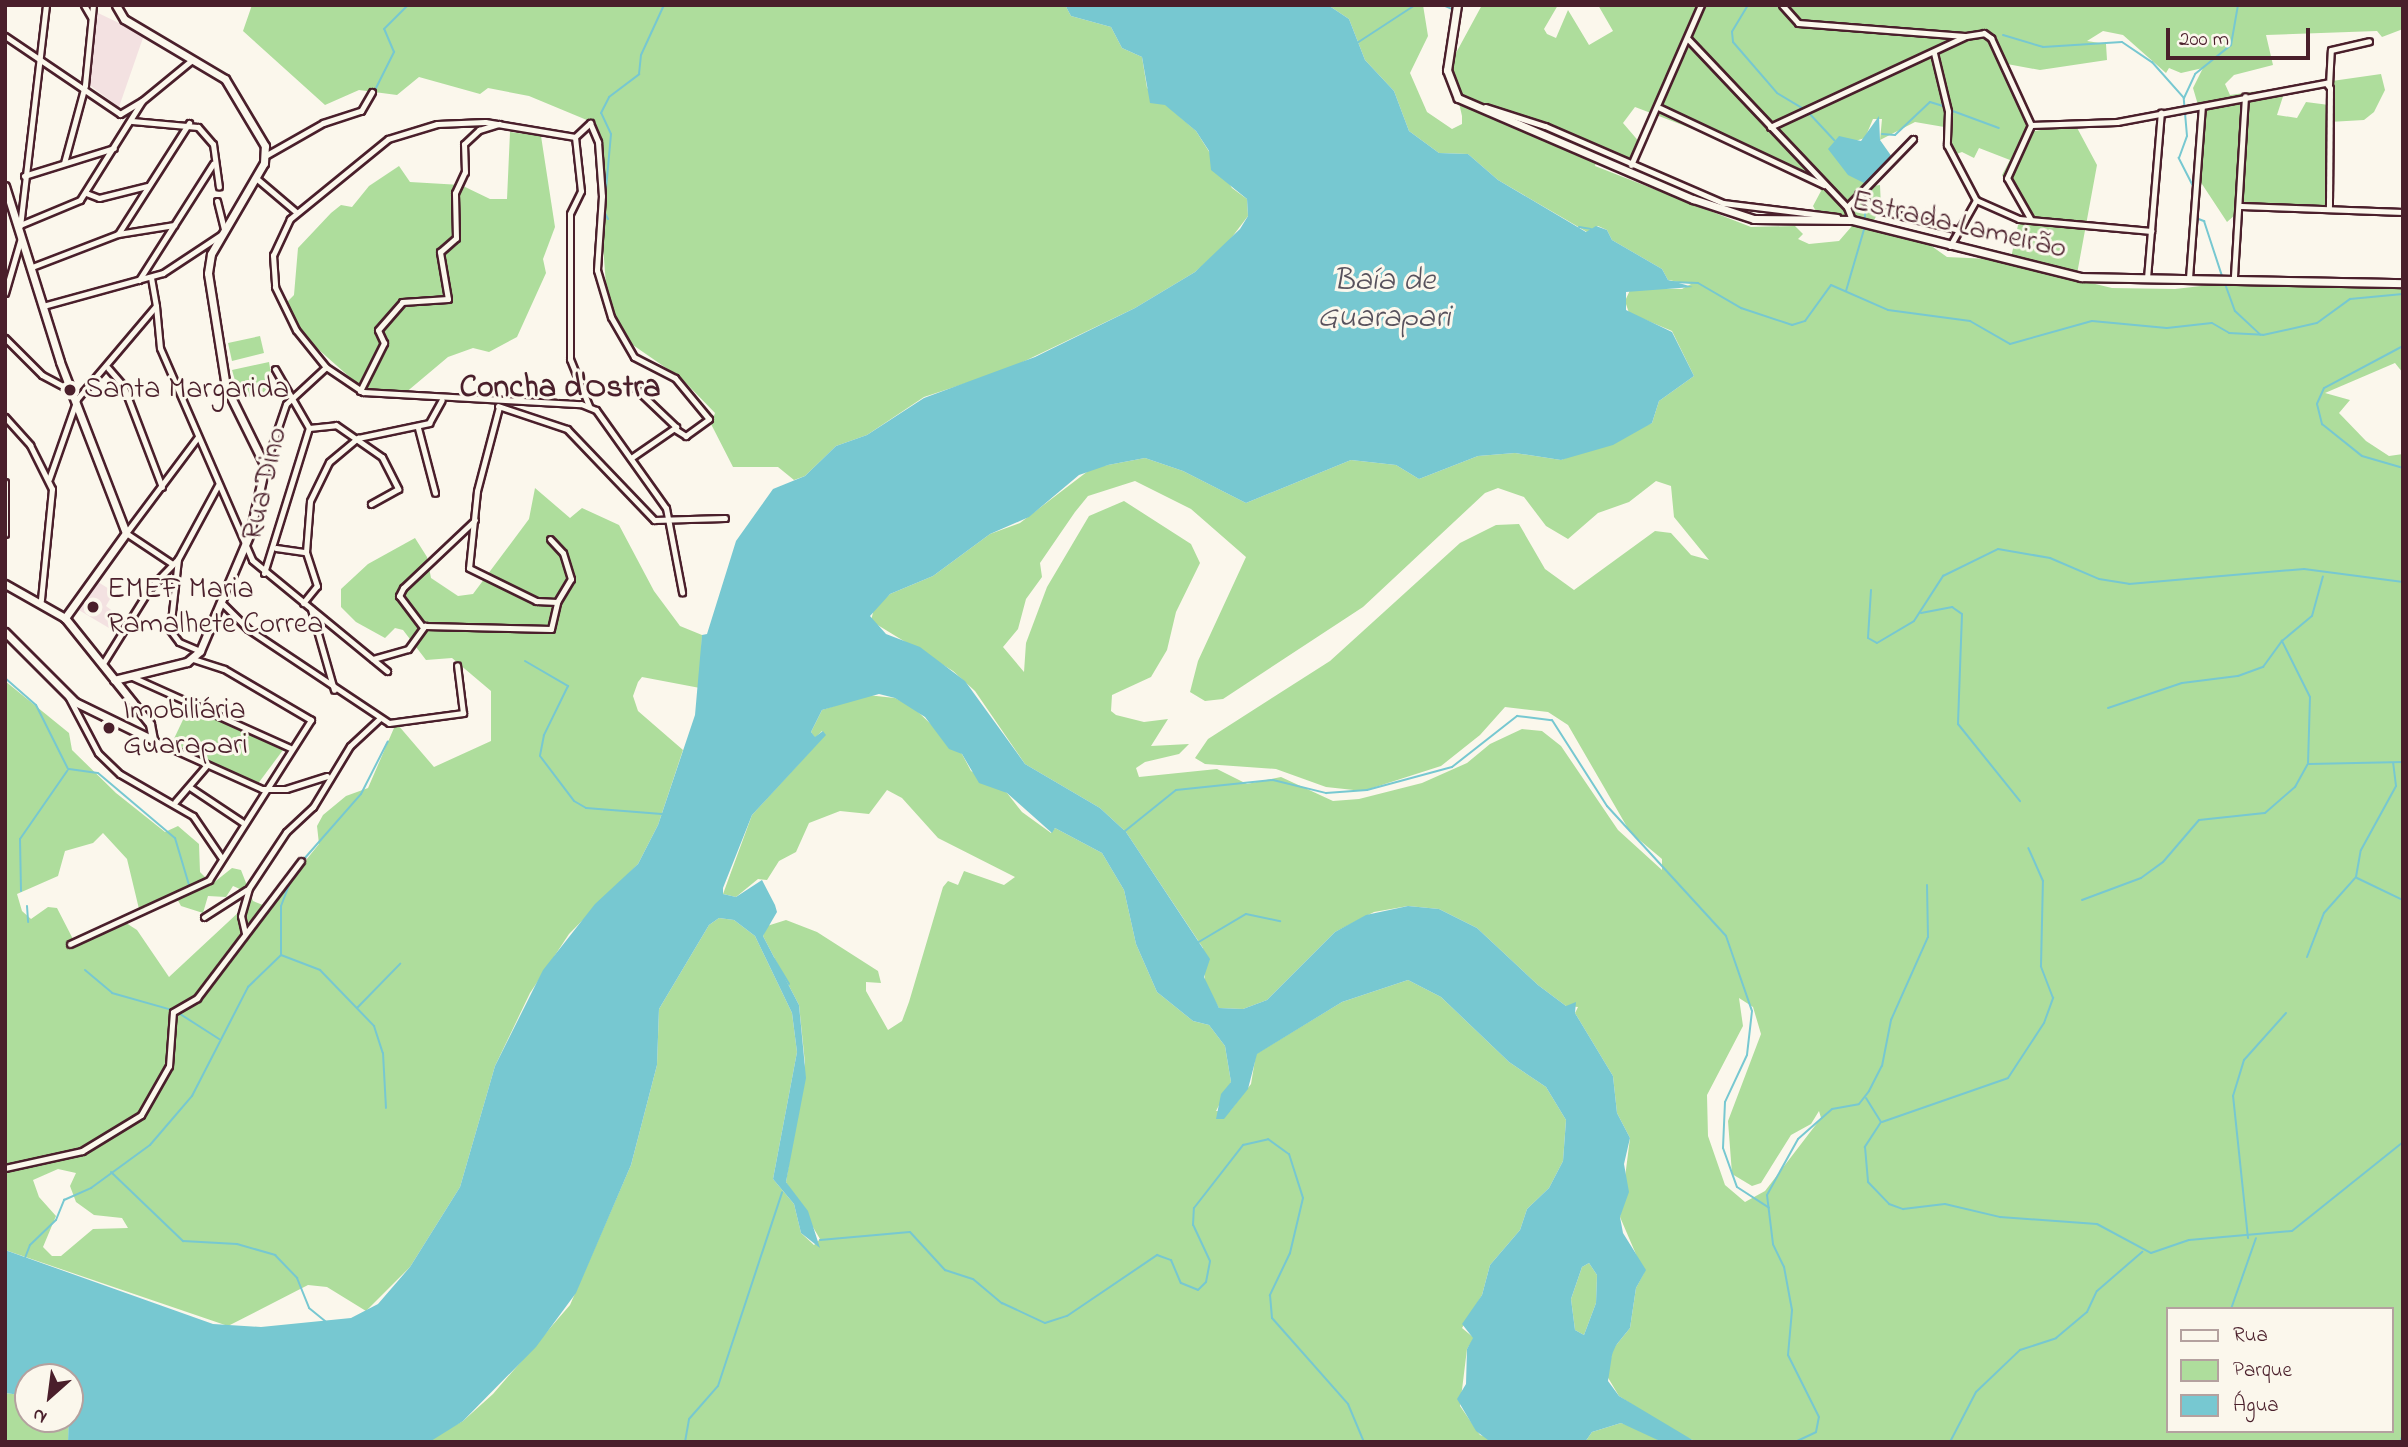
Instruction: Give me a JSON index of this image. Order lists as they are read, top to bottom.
{
  "streets": {
    "street": ["Estrada Lameirão", "Rua Dino"]
  },
  "districts": ["Concha d'Ostra"],
  "water": ["Baía de Guarapari"],
  "places": ["Santa Margarida", "EMEF Maria Ramalhete Correa", "Imobiliária Guarapari"],
  "legend": ["Rua", "Parque", "Água"],
  "scale_bar": "200 m",
  "north": "bottom left"
}
